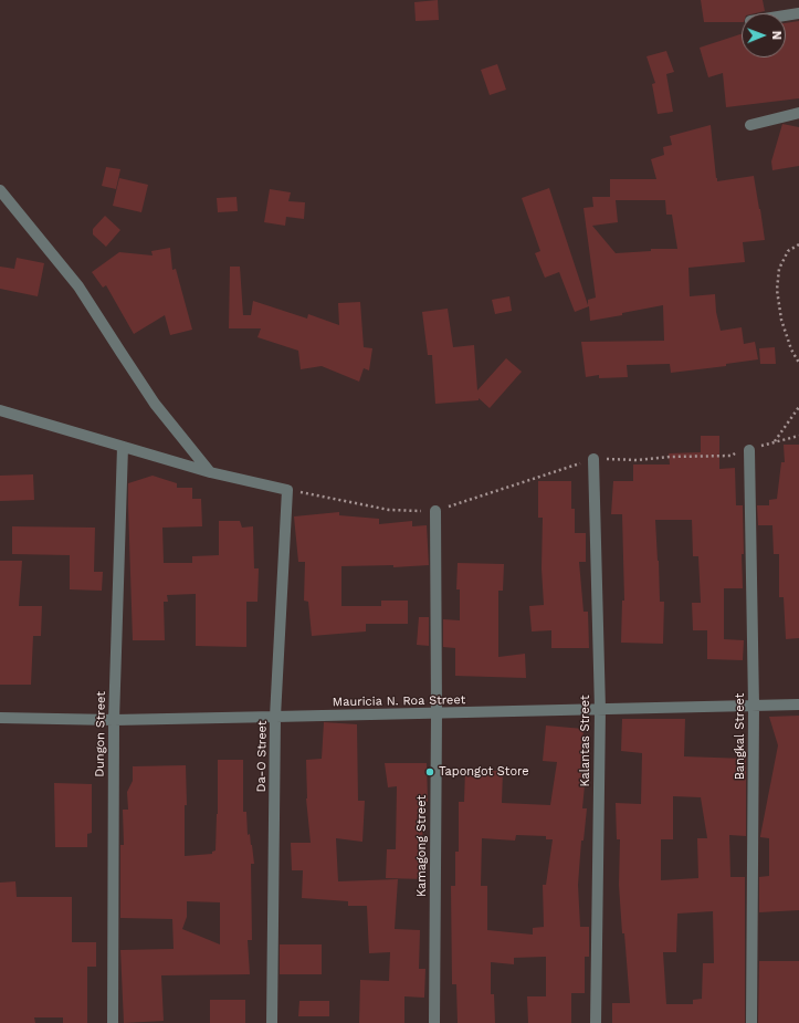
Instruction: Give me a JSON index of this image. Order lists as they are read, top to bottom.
{
  "streets": {
    "street": [
      "Mauricia N. Roa Street",
      "Dungon Street",
      "Bangkal Street",
      "Kalantas Street",
      "Da-O Street",
      "Kamagong Street"
    ]
  },
  "crossings": [
    ["Mauricia N. Roa Street", "Dungon Street"],
    ["Mauricia N. Roa Street", "Bangkal Street"],
    ["Mauricia N. Roa Street", "Kalantas Street"],
    ["Mauricia N. Roa Street", "Da-O Street"],
    ["Mauricia N. Roa Street", "Kamagong Street"]
  ],
  "places": ["Tapongot Store"],
  "north": "right"
}
